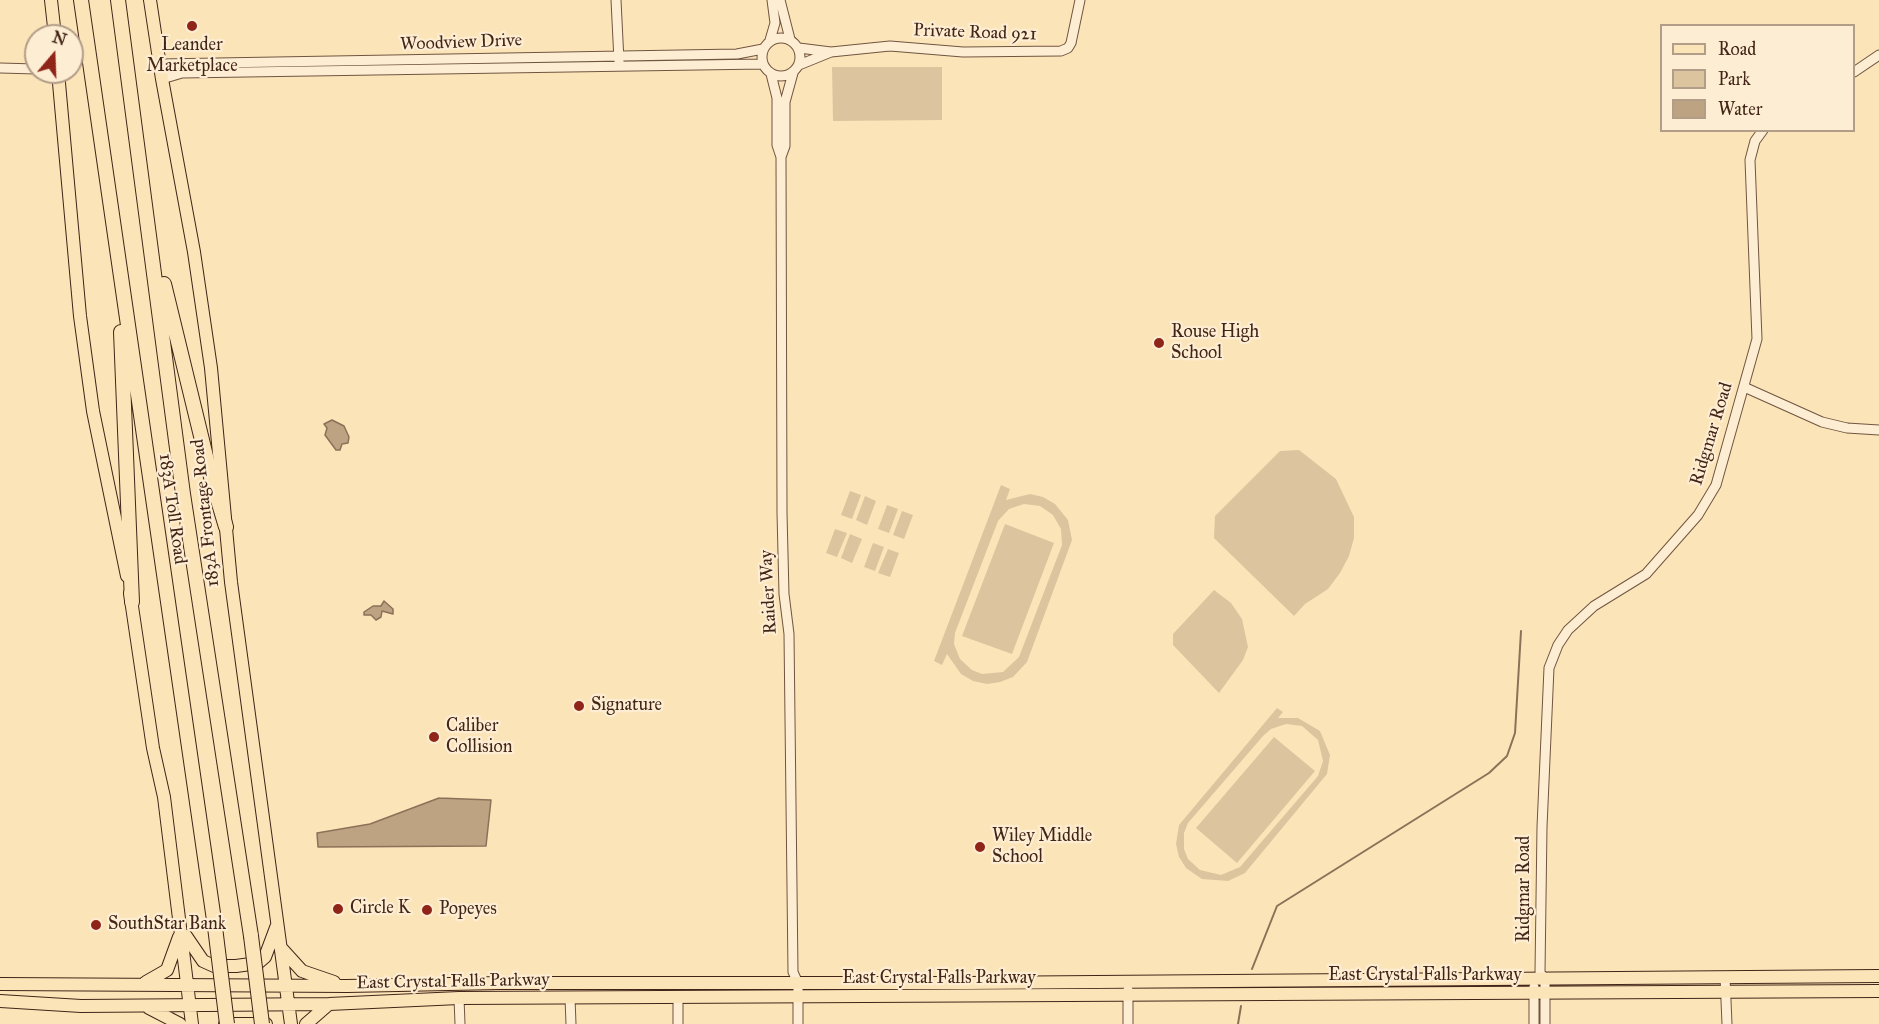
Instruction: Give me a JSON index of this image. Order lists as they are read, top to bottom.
{
  "streets": {
    "highway": ["183A Toll Road"],
    "main road": ["183A Frontage Road", "East Crystal Falls Parkway"],
    "street": [
      "Private Road 921",
      "Woodview Drive",
      "Ridgmar Road",
      "Raider Way"
    ]
  },
  "crossings": [
    ["Private Road 921", "Woodview Drive"],
    ["Private Road 921", "Raider Way"],
    ["Woodview Drive", "183A Frontage Road"],
    ["Woodview Drive", "Raider Way"],
    ["Ridgmar Road", "East Crystal Falls Parkway"],
    ["183A Frontage Road", "East Crystal Falls Parkway"],
    ["Raider Way", "East Crystal Falls Parkway"]
  ],
  "places": [
    "Leander Marketplace",
    "Rouse High School",
    "Signature",
    "Caliber Collision",
    "Wiley Middle School",
    "Circle K",
    "Popeyes",
    "SouthStar Bank"
  ],
  "legend": ["Road", "Park", "Water"],
  "north": "top"
}
